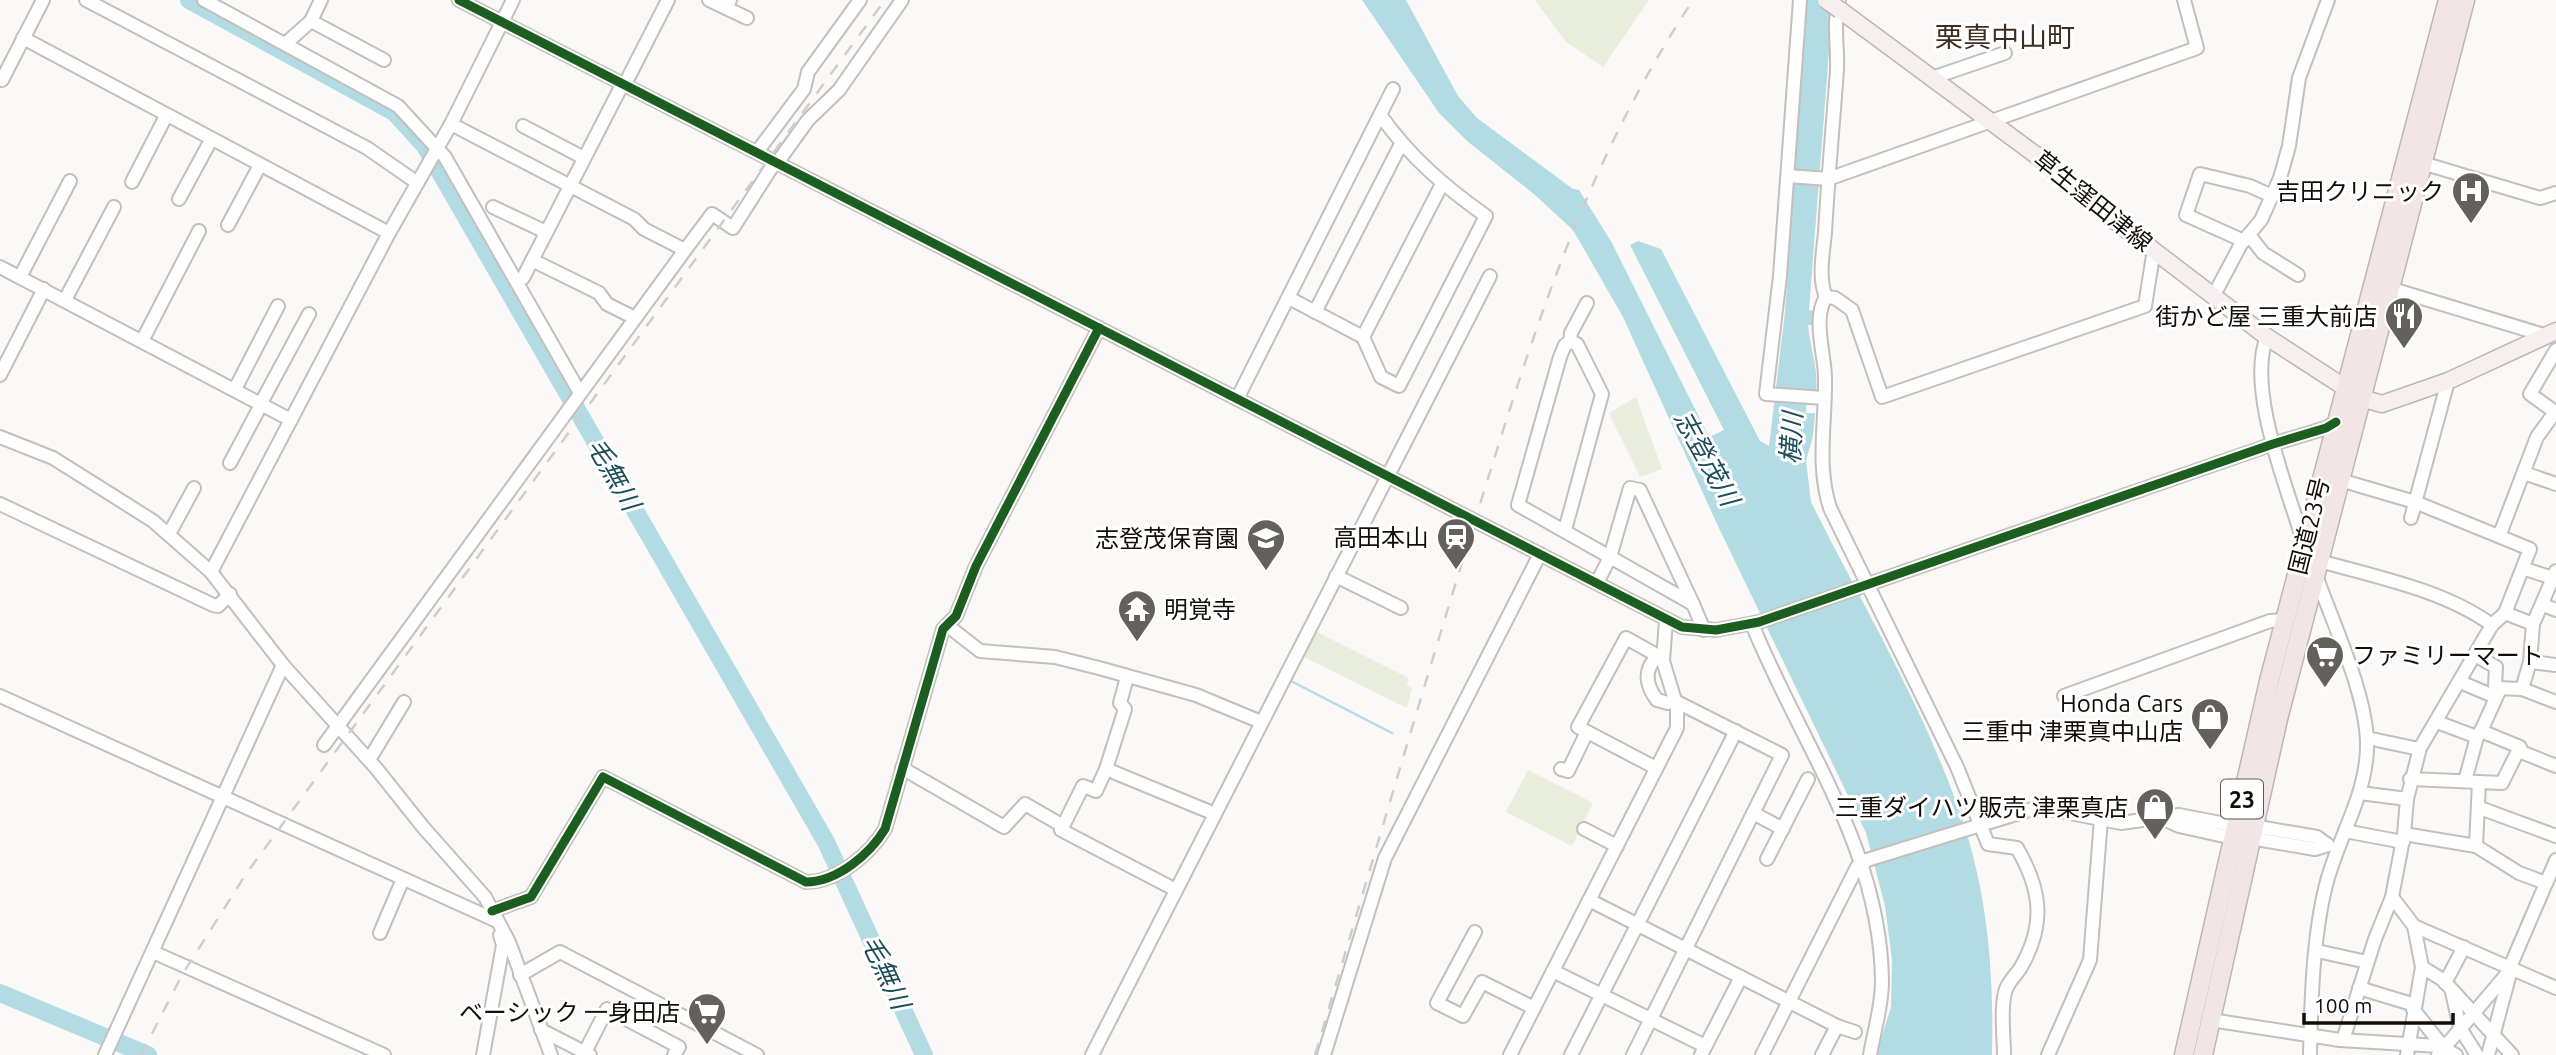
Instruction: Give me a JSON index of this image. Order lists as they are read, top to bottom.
{
  "streets": {
    "highway": ["国道23号", "23"],
    "main road": ["草生窪田津線"]
  },
  "crossings": [
    ["草生窪田津線", "国道23号"]
  ],
  "districts": ["栗真中山町"],
  "water": ["横川", "志登茂川", "毛無川"],
  "places": {
    "hospital": ["吉田クリニック"],
    "restaurant": ["街かど屋 三重大前店"],
    "station": ["高田本山"],
    "school or university": ["志登茂保育園"],
    "temple": ["明覚寺"],
    "supermarket": ["ファミリーマート", "ベーシック 一身田店"],
    "shop": ["Honda Cars 三重中 津栗真中山店", "三重ダイハツ販売 津栗真店"]
  },
  "scale_bar": "100 m"
}
